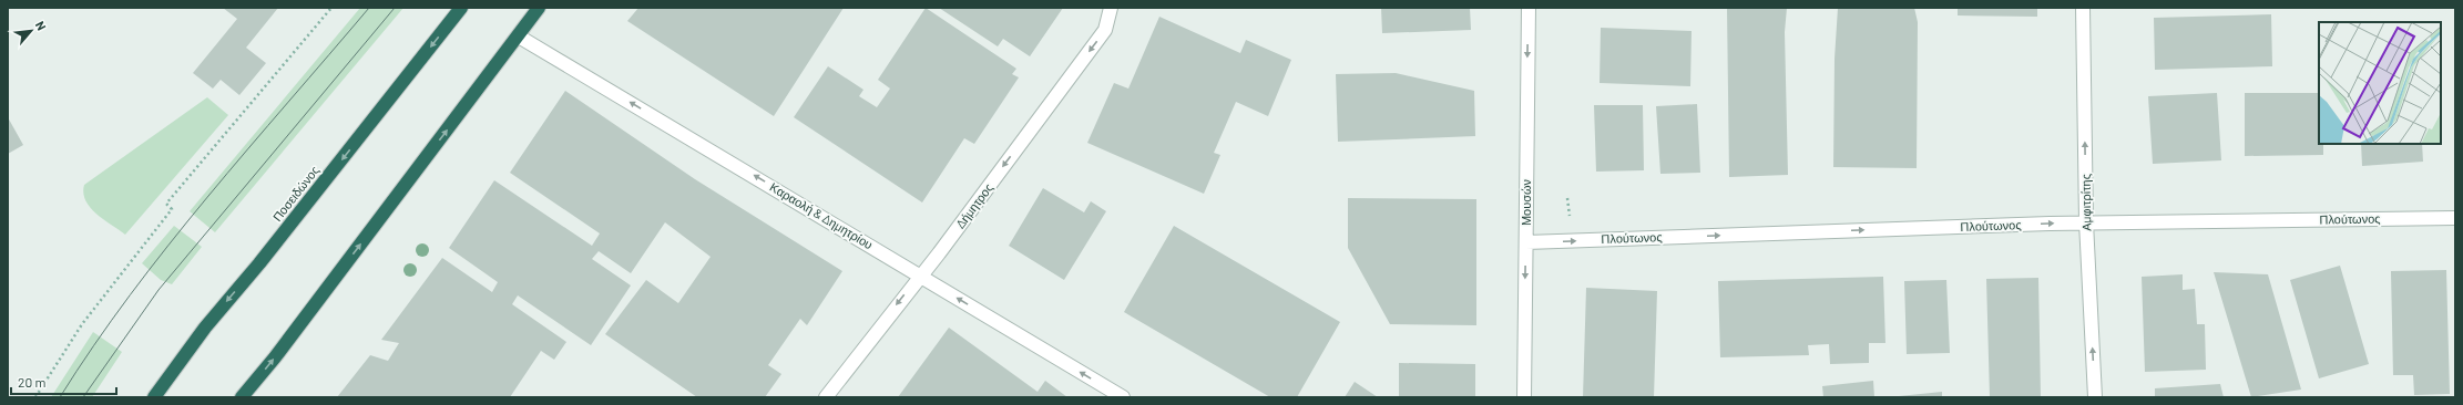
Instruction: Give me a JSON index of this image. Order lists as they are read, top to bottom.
{
  "streets": {
    "highway": ["Ποσειδώνος"],
    "street": [
      "Μουσών",
      "Αμφιτρίτης",
      "Δήμητρος",
      "Καραολή & Δημητρίου",
      "Πλούτωνος"
    ]
  },
  "crossings": [
    ["Μουσών", "Πλούτωνος"],
    ["Αμφιτρίτης", "Πλούτωνος"],
    ["Δήμητρος", "Καραολή & Δημητρίου"]
  ],
  "one_way": [
    "Μουσών",
    "Αμφιτρίτης",
    "Δήμητρος",
    "Καραολή & Δημητρίου",
    "Πλούτωνος"
  ],
  "scale_bar": "20 m",
  "north": "top right"
}
